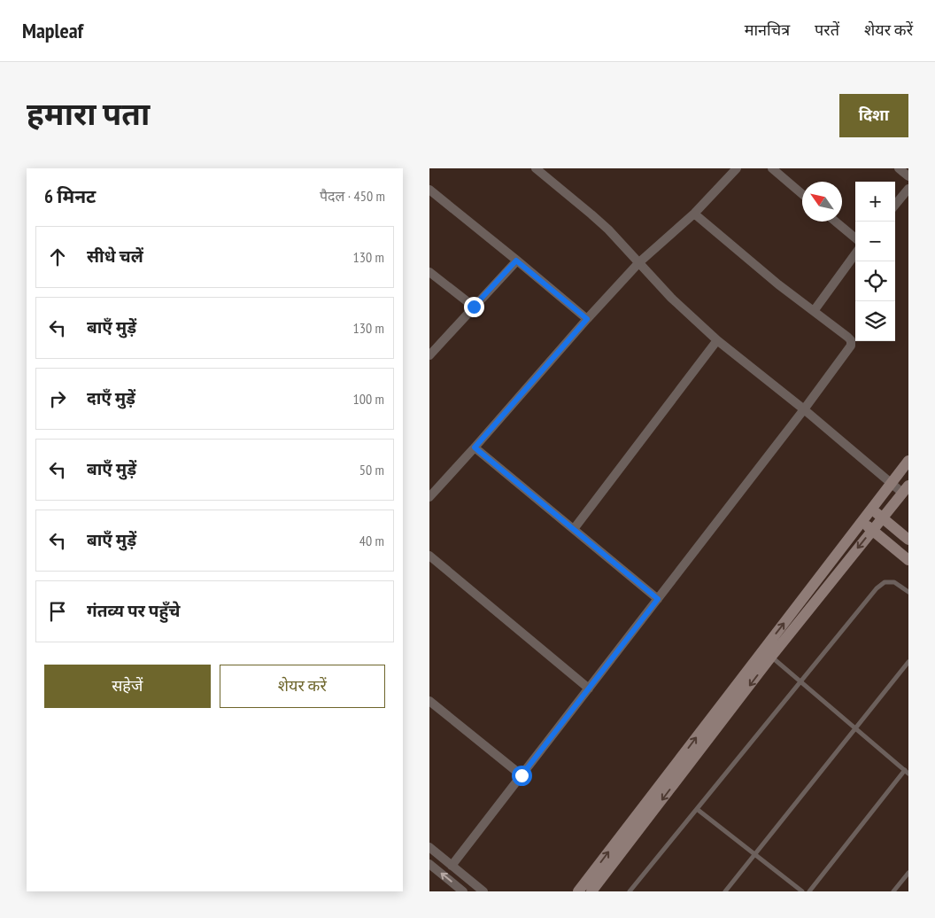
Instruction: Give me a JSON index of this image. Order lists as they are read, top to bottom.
{
  "north": "top left",
  "page": {
    "header": "Mapleaf",
    "nav": ["मानचित्र", "परतें", "शेयर करें"],
    "title": "हमारा पता",
    "buttons": [
      "दिशा",
      ["सहेजें", "शेयर करें"]
    ],
    "heading": ["6 मिनट", "पैदल · 450 m"],
    "map_buttons": ["+", "−"],
    "list": [
      ["सीधे चलें", "130 m"],
      ["बाएँ मुड़ें", "130 m"],
      ["दाएँ मुड़ें", "100 m"],
      ["बाएँ मुड़ें", "50 m"],
      ["बाएँ मुड़ें", "40 m"],
      "गंतव्य पर पहुँचे"
    ]
  }
}
